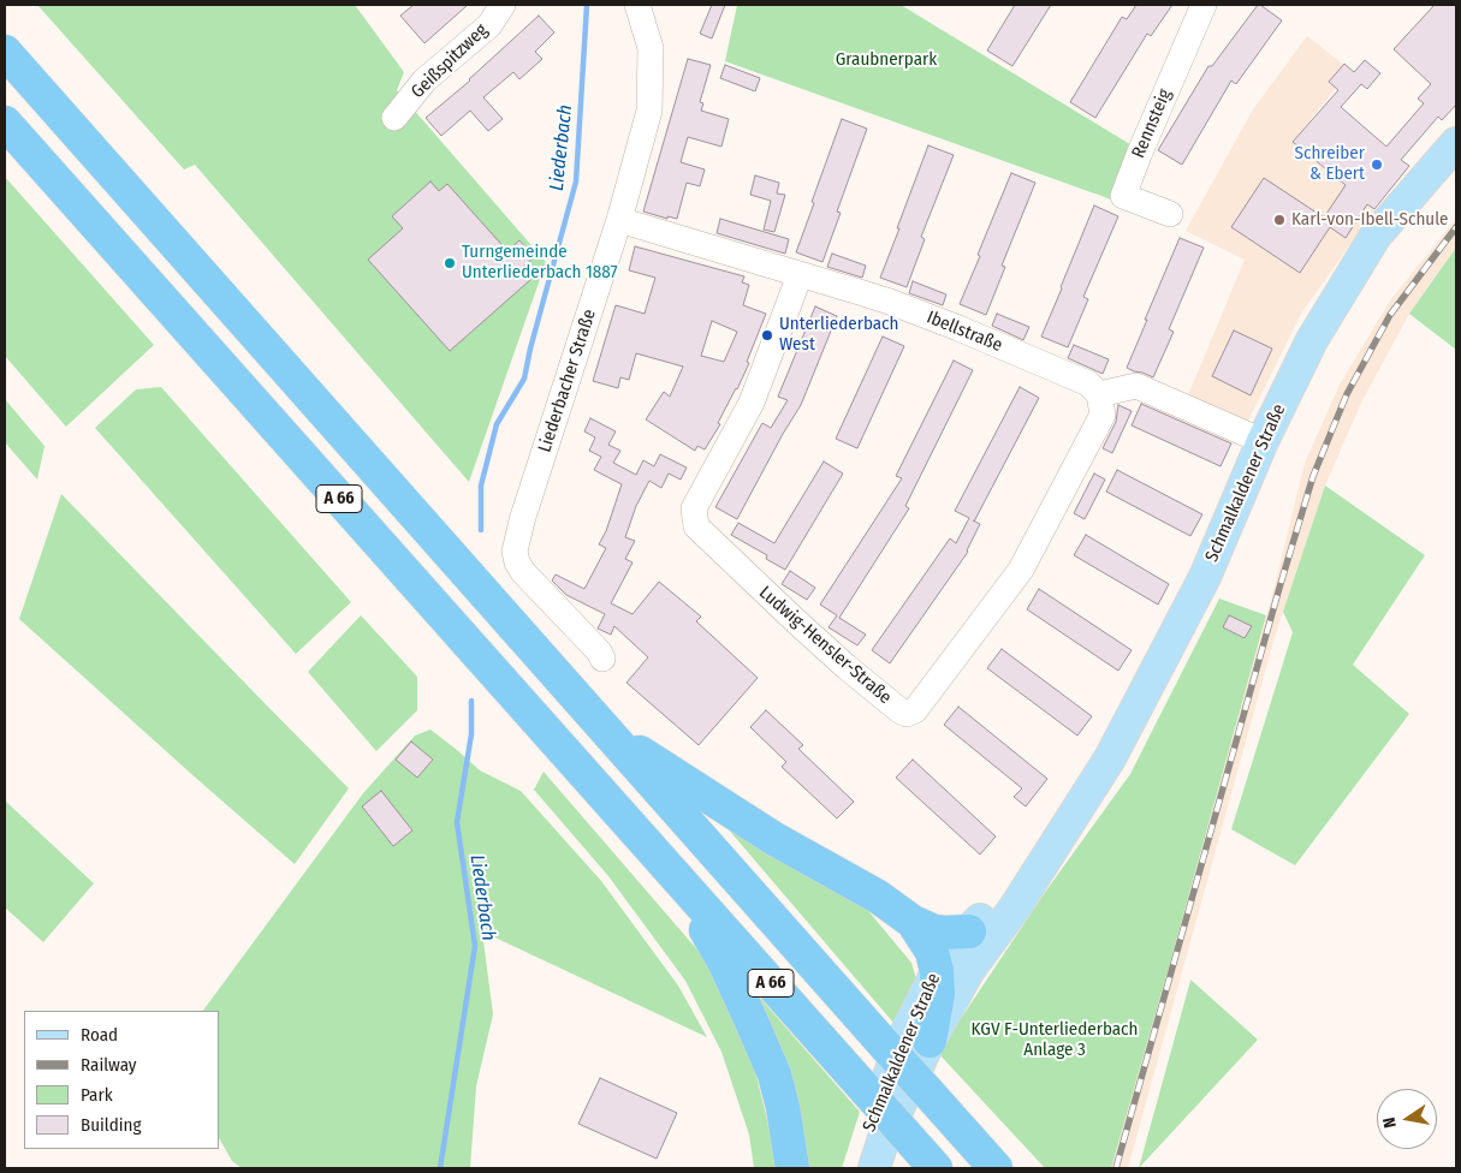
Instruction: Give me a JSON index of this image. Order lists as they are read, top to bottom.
{
  "streets": {
    "highway": ["A 66"],
    "main road": ["Schmalkaldener Straße"],
    "street": [
      "Geißspitzweg",
      "Rennsteig",
      "Ibellstraße",
      "Liederbacher Straße",
      "Ludwig-Hensler-Straße"
    ]
  },
  "crossings": [
    ["Ibellstraße", "Liederbacher Straße"],
    ["Ibellstraße", "Ludwig-Hensler-Straße"]
  ],
  "water": ["Liederbach"],
  "parks": ["Graubnerpark", "KGV F-Unterliederbach Anlage 3"],
  "places": [
    "Schreiber & Ebert",
    "Karl-von-Ibell-Schule",
    "Turngemeinde Unterliederbach 1887",
    "Unterliederbach West"
  ],
  "legend": [
    "Road",
    "Railway",
    "Park",
    "Building"
  ],
  "north": "left"
}
